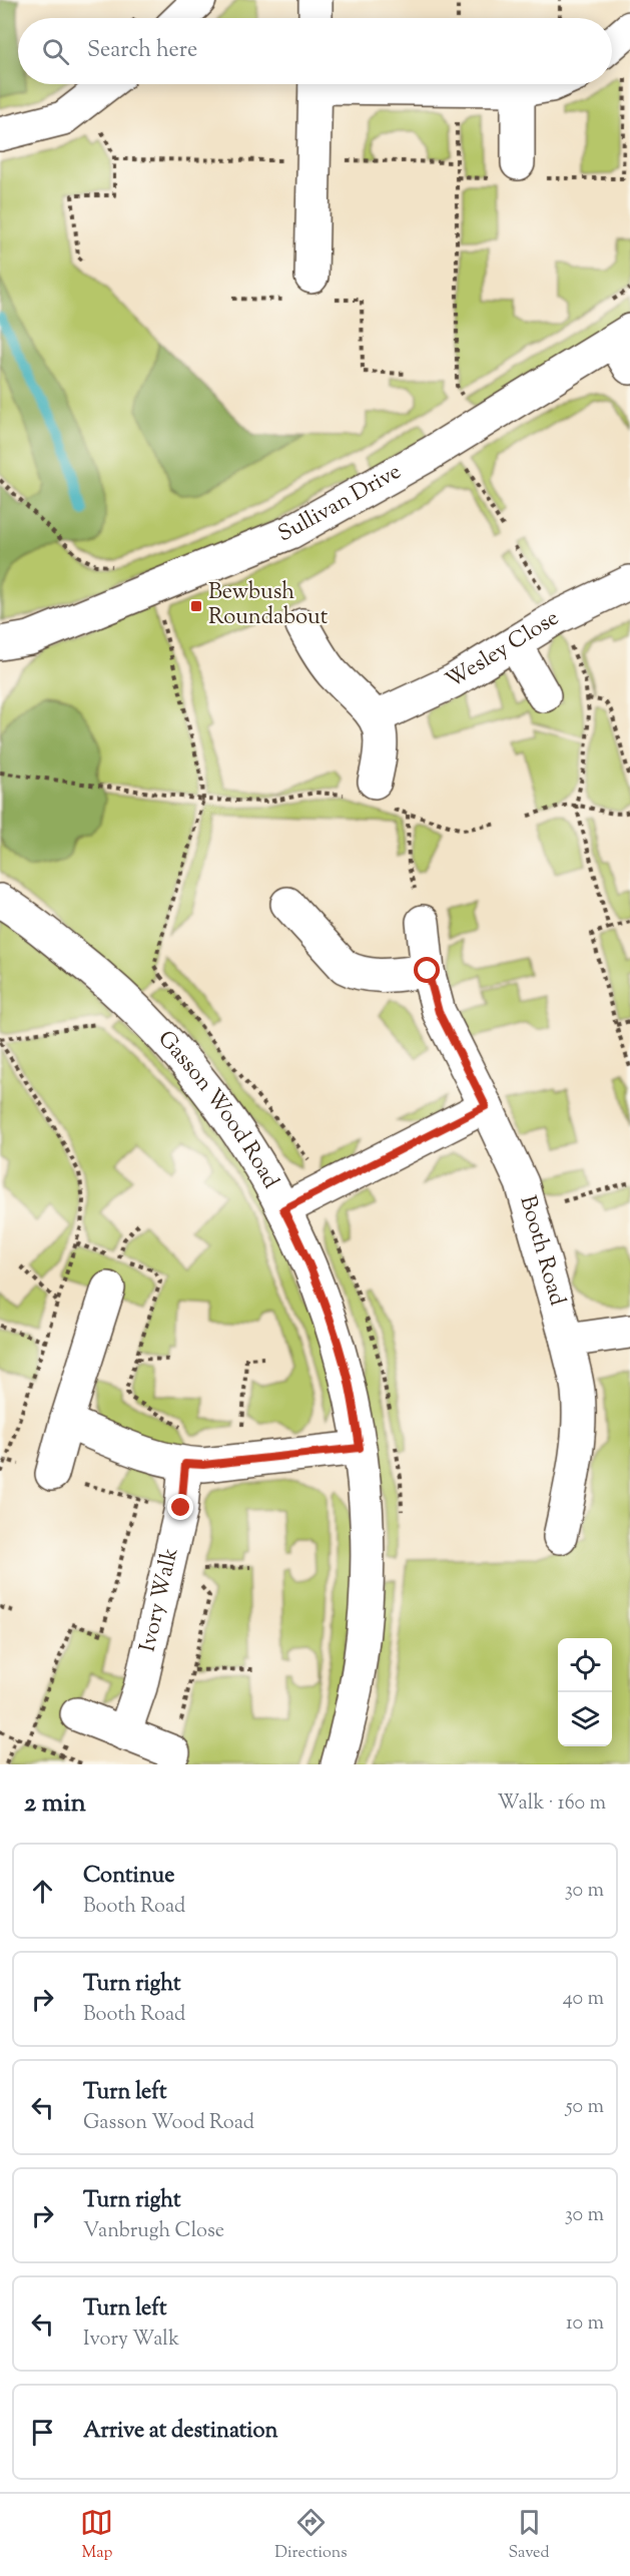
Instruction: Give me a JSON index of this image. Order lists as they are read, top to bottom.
{
  "streets": {
    "street": [
      "Sullivan Drive",
      "Wesley Close",
      "Gasson Wood Road",
      "Booth Road",
      "Ivory Walk"
    ]
  },
  "places": {
    "transit": ["Bewbush Roundabout"]
  },
  "page": {
    "search": "Search here",
    "heading": ["2 min", "Walk · 160 m"],
    "list": [
      ["Continue", "Booth Road", "30 m"],
      ["Turn right", "Booth Road", "40 m"],
      ["Turn left", "Gasson Wood Road", "50 m"],
      ["Turn right", "Vanbrugh Close", "30 m"],
      ["Turn left", "Ivory Walk", "10 m"],
      "Arrive at destination"
    ],
    "nav": ["Map", "Directions", "Saved"]
  }
}
